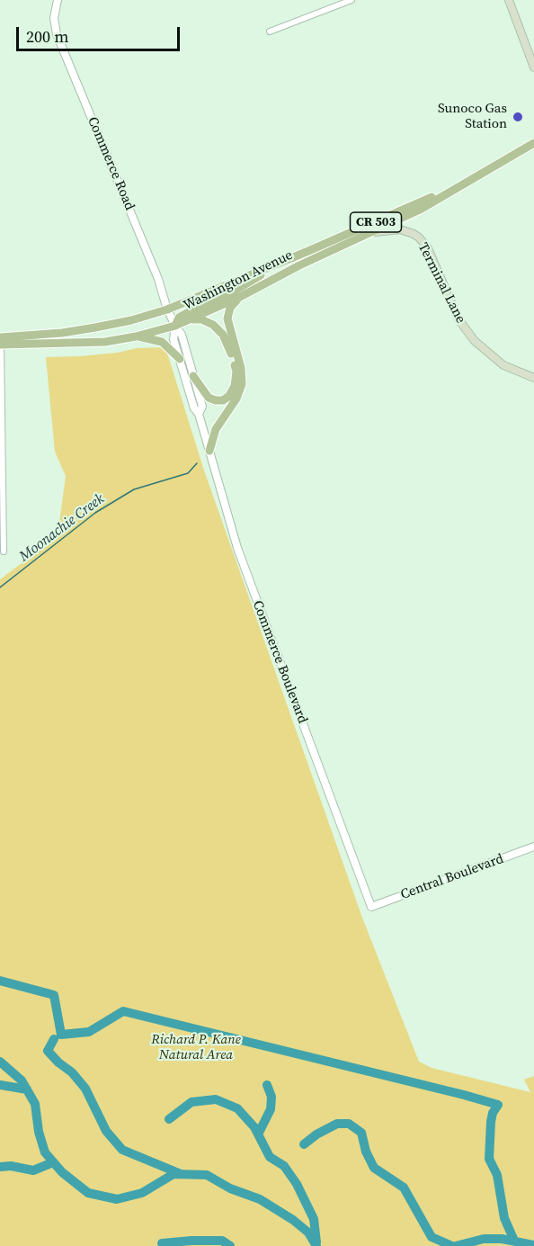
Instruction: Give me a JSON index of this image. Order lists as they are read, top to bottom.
{
  "streets": {
    "main road": ["CR 503", "Washington Avenue", "Terminal Lane"],
    "street": ["Commerce Road", "Commerce Boulevard", "Central Boulevard"]
  },
  "crossings": [
    ["Commerce Road", "Washington Avenue"],
    ["Commerce Road", "Commerce Boulevard"],
    ["Washington Avenue", "Terminal Lane"],
    ["Washington Avenue", "Commerce Boulevard"],
    ["Commerce Boulevard", "Central Boulevard"]
  ],
  "water": ["Moonachie Creek"],
  "parks": ["Richard P. Kane Natural Area"],
  "places": ["Sunoco Gas Station"],
  "scale_bar": "200 m"
}
